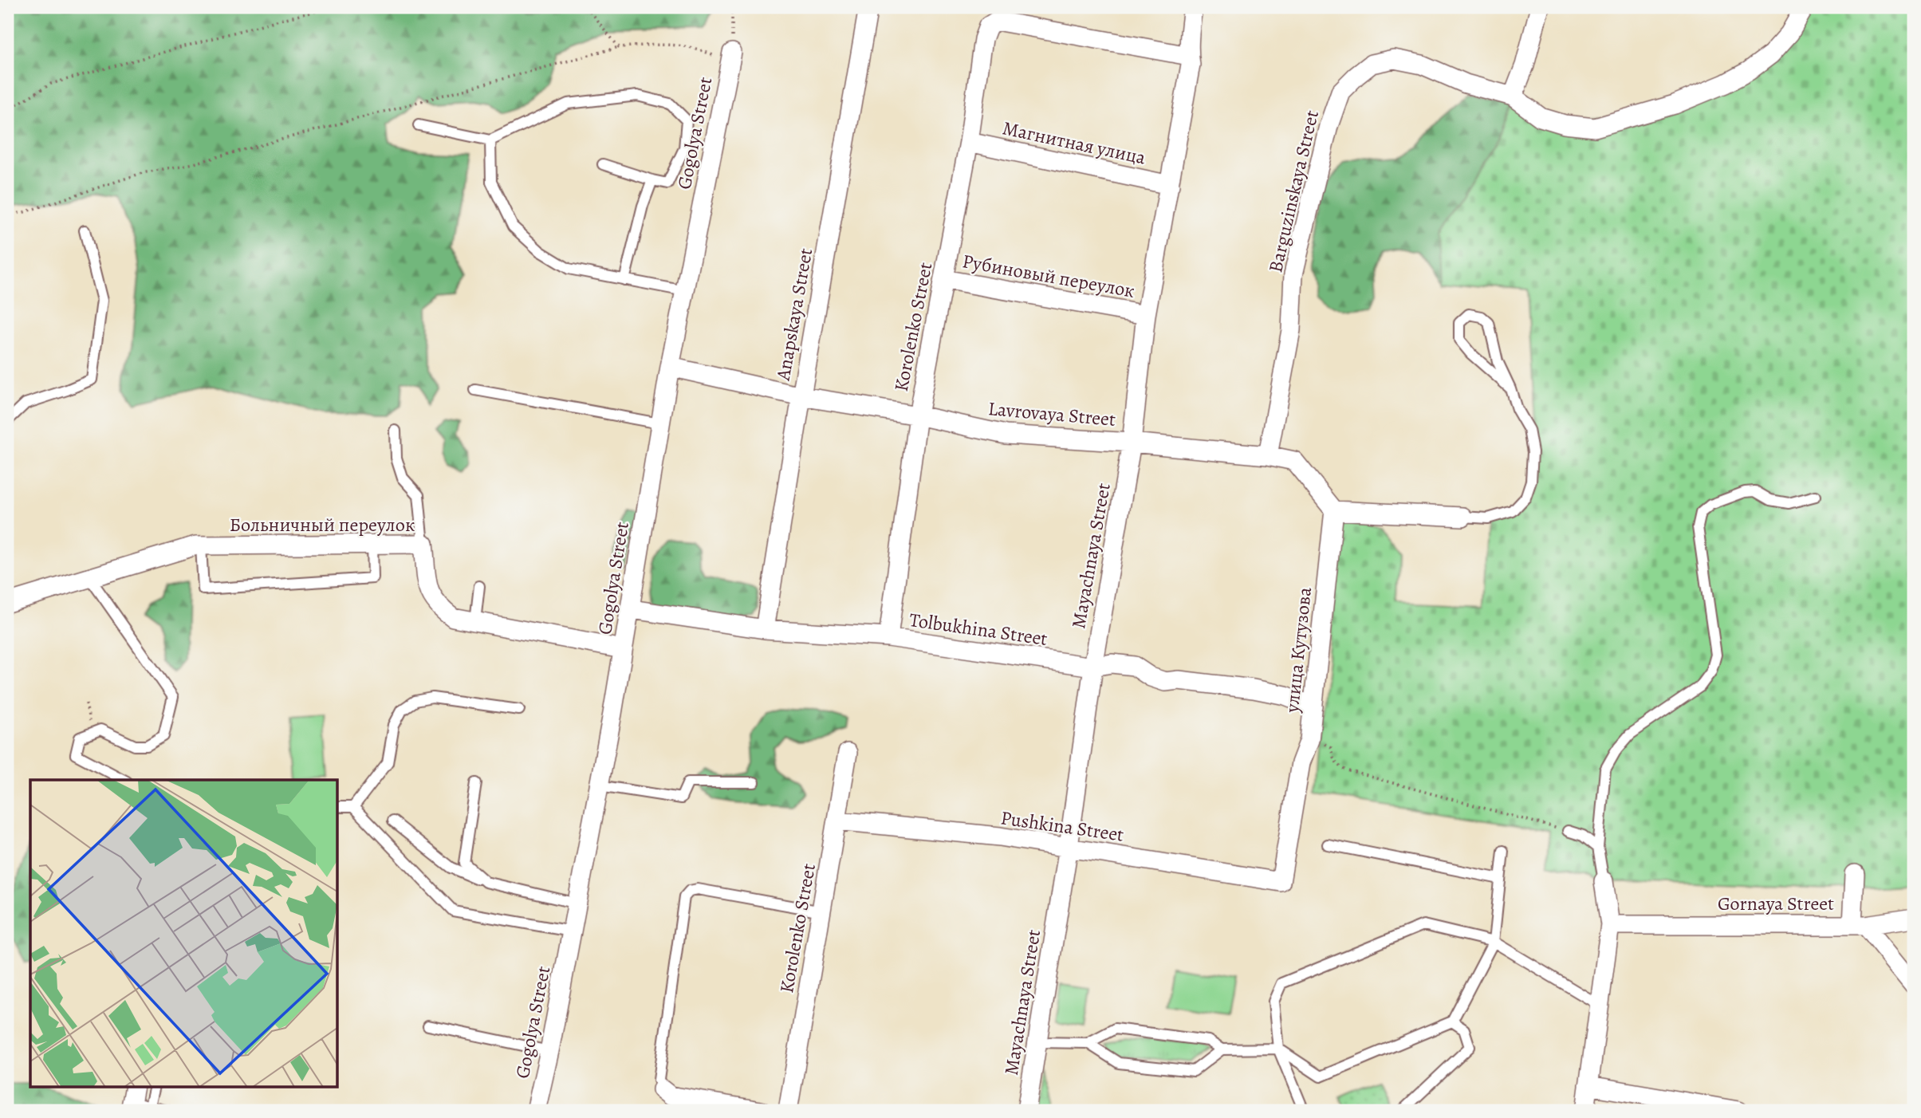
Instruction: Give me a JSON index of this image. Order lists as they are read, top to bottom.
{
  "streets": {
    "street": [
      "Gogolya Street",
      "Магнитная улица",
      "Barguzinskaya Street",
      "Рубиновый переулок",
      "Anapskaya Street",
      "Korolenko Street",
      "Lavrovaya Street",
      "Больничный переулок",
      "Mayachnaya Street",
      "Tolbukhina Street",
      "улица Кутузова",
      "Pushkina Street",
      "Gornaya Street"
    ]
  },
  "crossings": [
    ["Gogolya Street", "Lavrovaya Street"],
    ["Gogolya Street", "Больничный переулок"],
    ["Gogolya Street", "Tolbukhina Street"],
    ["Магнитная улица", "Korolenko Street"],
    ["Магнитная улица", "Mayachnaya Street"],
    ["Barguzinskaya Street", "Lavrovaya Street"],
    ["Рубиновый переулок", "Korolenko Street"],
    ["Рубиновый переулок", "Mayachnaya Street"],
    ["Anapskaya Street", "Lavrovaya Street"],
    ["Anapskaya Street", "Tolbukhina Street"],
    ["Korolenko Street", "Lavrovaya Street"],
    ["Korolenko Street", "Mayachnaya Street"],
    ["Korolenko Street", "Tolbukhina Street"],
    ["Korolenko Street", "Pushkina Street"],
    ["Lavrovaya Street", "Mayachnaya Street"],
    ["Mayachnaya Street", "Tolbukhina Street"],
    ["Mayachnaya Street", "Pushkina Street"],
    ["Tolbukhina Street", "улица Кутузова"],
    ["улица Кутузова", "Pushkina Street"]
  ]
}
